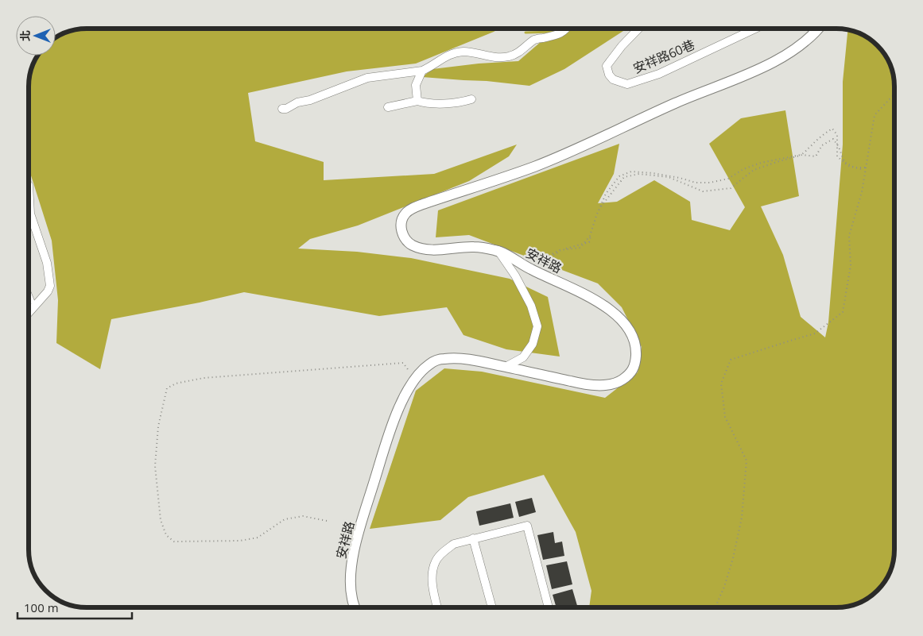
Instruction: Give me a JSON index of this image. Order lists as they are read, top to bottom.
{
  "streets": {
    "street": ["安祥路60巷", "安祥路"]
  },
  "scale_bar": "100 m",
  "north": "left"
}
